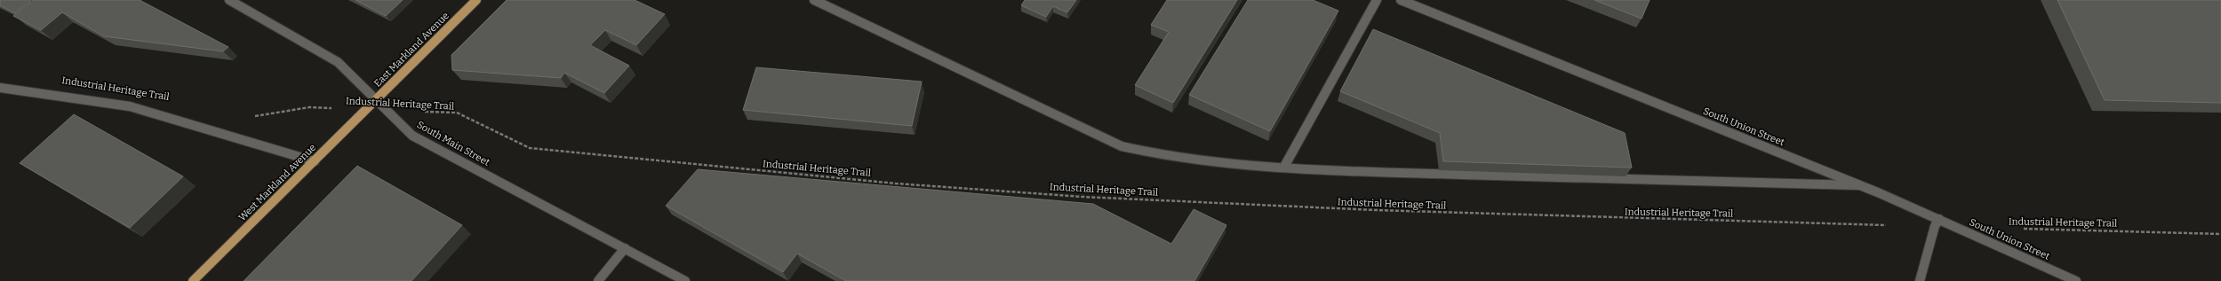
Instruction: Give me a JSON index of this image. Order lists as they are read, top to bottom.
{
  "streets": {
    "main road": ["East Markland Avenue", "West Markland Avenue"],
    "street": ["South Union Street", "South Main Street"],
    "path": ["Industrial Heritage Trail"]
  },
  "crossings": [
    ["East Markland Avenue", "South Main Street"],
    ["East Markland Avenue", "West Markland Avenue"],
    ["Industrial Heritage Trail", "South Main Street"],
    ["Industrial Heritage Trail", "West Markland Avenue"],
    ["South Main Street", "West Markland Avenue"]
  ]
}
